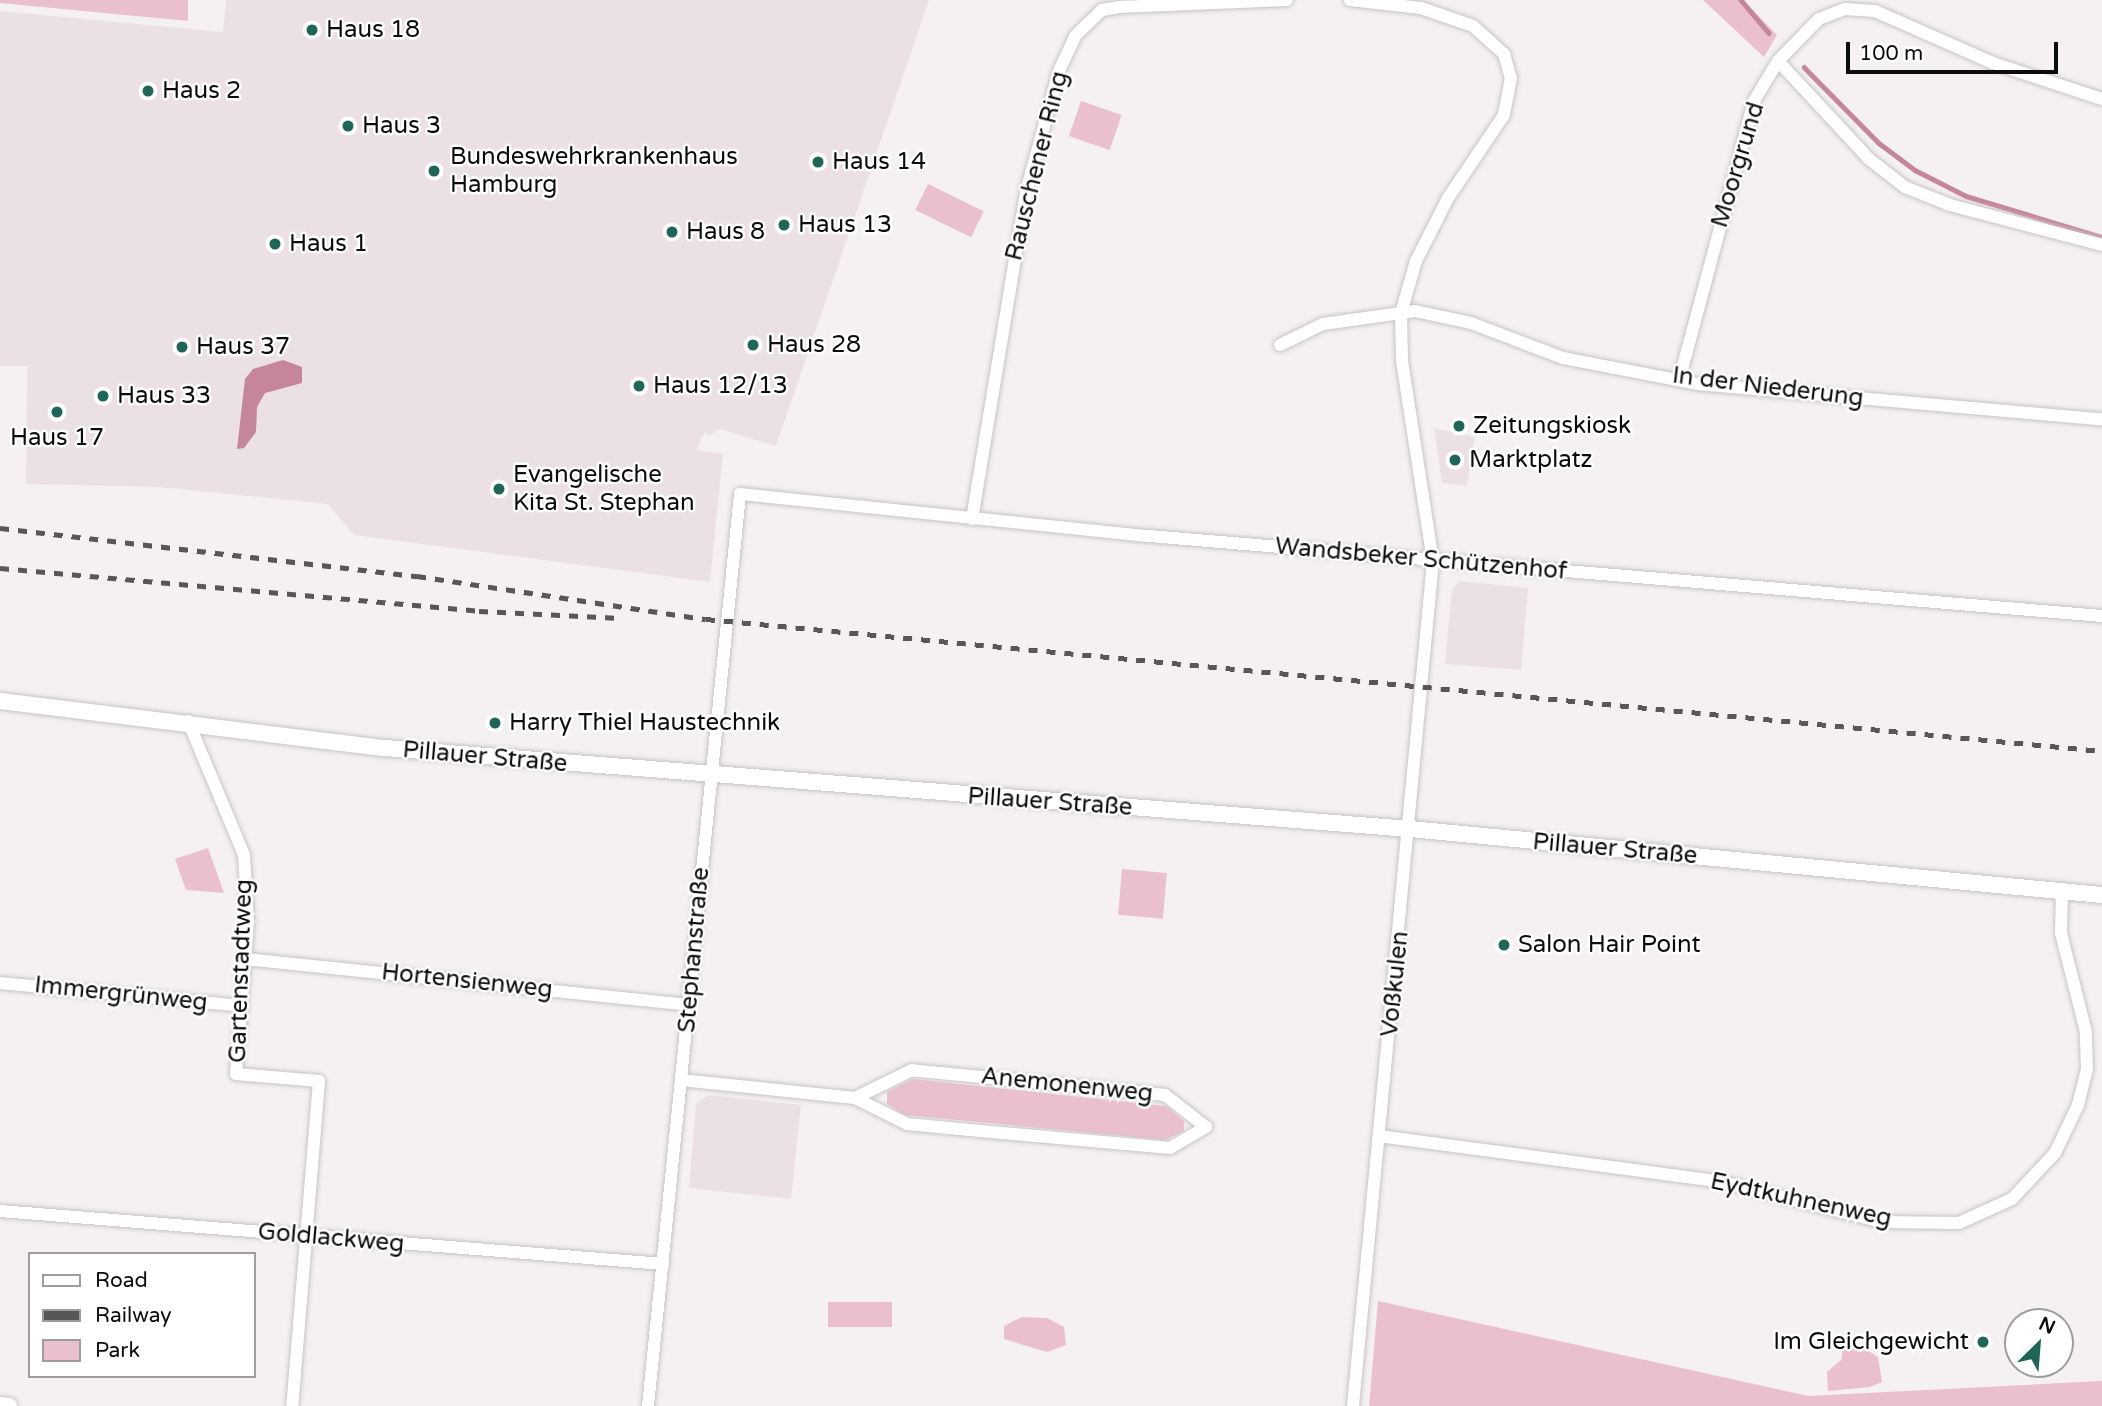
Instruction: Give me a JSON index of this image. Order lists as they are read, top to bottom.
{
  "streets": {
    "street": [
      "Moorgrund",
      "Rauschener Ring",
      "In der Niederung",
      "Wandsbeker Schützenhof",
      "Pillauer Straße",
      "Stephanstraße",
      "Gartenstadtweg",
      "Hortensienweg",
      "Voßkulen",
      "Immergrünweg",
      "Anemonenweg",
      "Eydtkuhnenweg",
      "Goldlackweg"
    ]
  },
  "crossings": [
    ["Moorgrund", "In der Niederung"],
    ["Rauschener Ring", "Wandsbeker Schützenhof"],
    ["Wandsbeker Schützenhof", "Stephanstraße"],
    ["Wandsbeker Schützenhof", "Voßkulen"],
    ["Pillauer Straße", "Stephanstraße"],
    ["Pillauer Straße", "Gartenstadtweg"],
    ["Pillauer Straße", "Voßkulen"],
    ["Pillauer Straße", "Eydtkuhnenweg"],
    ["Stephanstraße", "Hortensienweg"],
    ["Stephanstraße", "Anemonenweg"],
    ["Stephanstraße", "Goldlackweg"],
    ["Gartenstadtweg", "Hortensienweg"],
    ["Gartenstadtweg", "Immergrünweg"],
    ["Gartenstadtweg", "Goldlackweg"],
    ["Voßkulen", "Eydtkuhnenweg"]
  ],
  "places": [
    "Haus 18",
    "Haus 2",
    "Haus 3",
    "Haus 14",
    "Bundeswehrkrankenhaus Hamburg",
    "Haus 13",
    "Haus 8",
    "Haus 1",
    "Haus 28",
    "Haus 37",
    "Haus 12/13",
    "Haus 33",
    "Haus 17",
    "Zeitungskiosk",
    "Marktplatz",
    "Evangelische Kita St. Stephan",
    "Harry Thiel Haustechnik",
    "Salon Hair Point",
    "Im Gleichgewicht"
  ],
  "legend": ["Road", "Railway", "Park"],
  "scale_bar": "100 m",
  "north": "top right"
}
